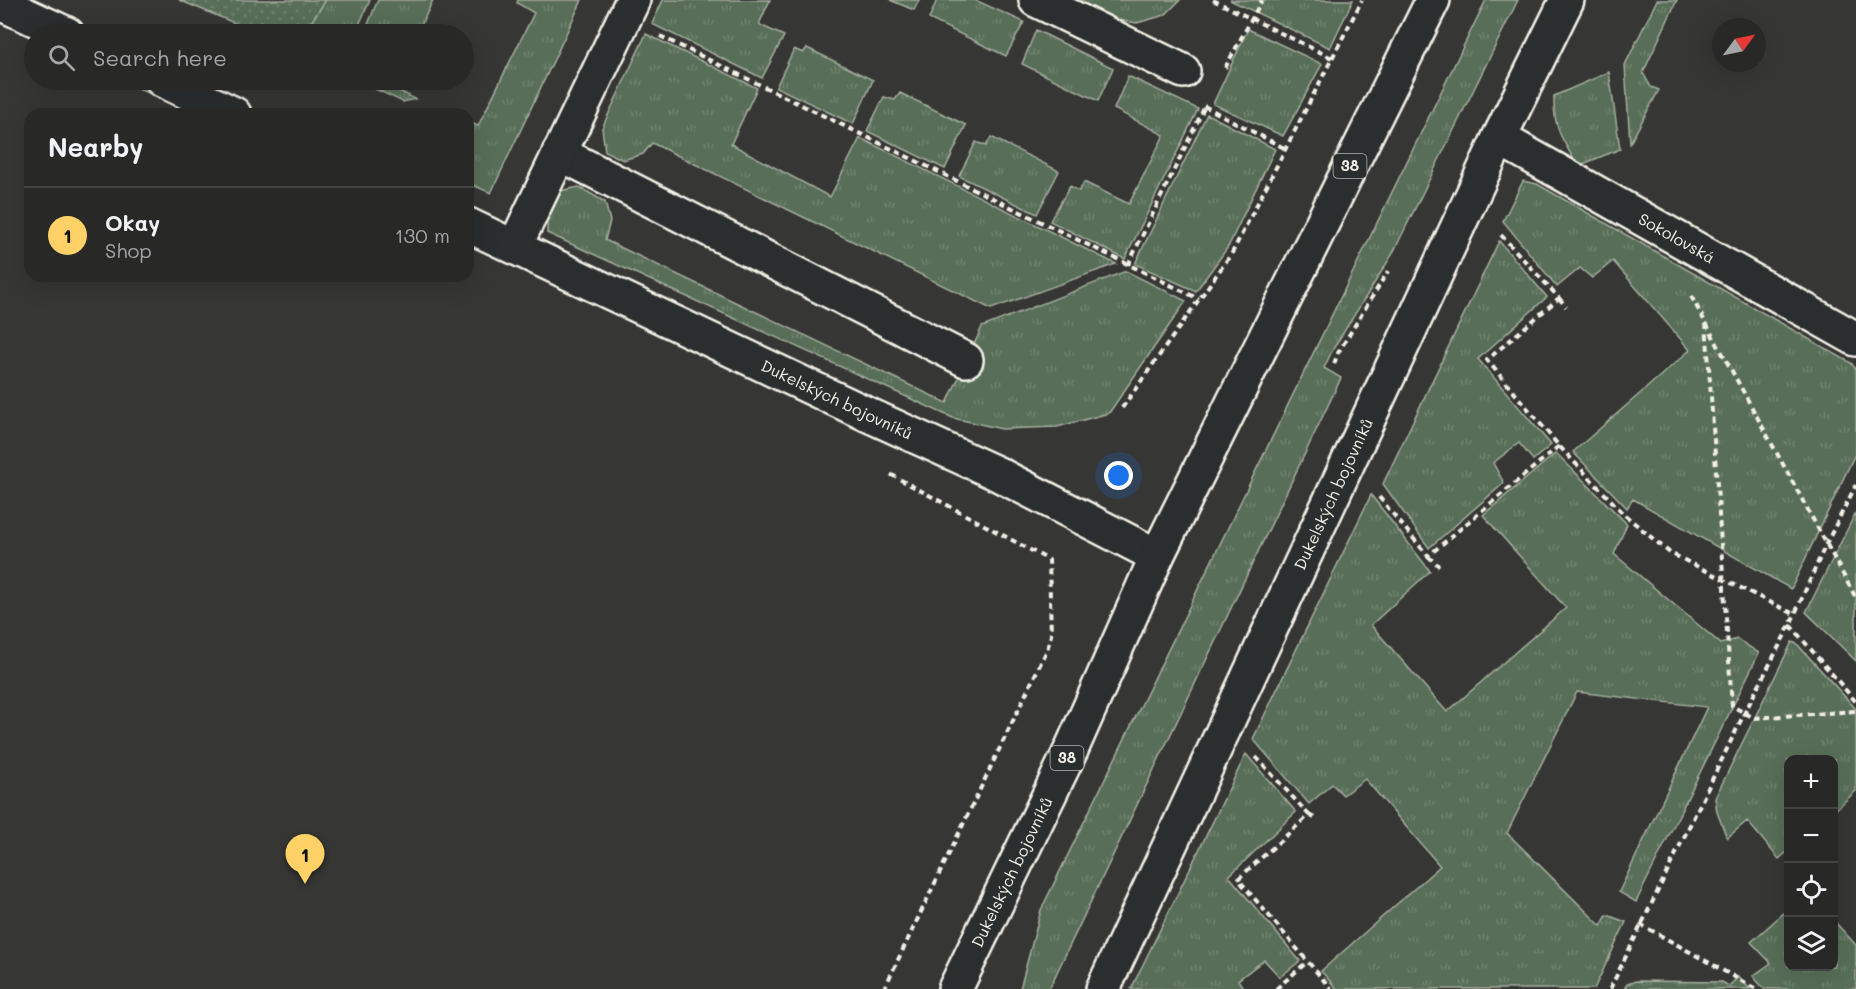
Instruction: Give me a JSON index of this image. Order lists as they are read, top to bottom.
{
  "streets": {
    "street": ["38", "Sokolovská", "Dukelských bojovníků"]
  },
  "crossings": [
    ["Sokolovská", "Dukelských bojovníků"]
  ],
  "north": "top right",
  "page": {
    "search": "Search here",
    "heading": "Nearby",
    "list": [
      {
        "mark": "1",
        "name": "Okay",
        "note": "Shop",
        "value": "130 m"
      }
    ],
    "map_buttons": ["+", "−"],
    "pins": "1"
  }
}
